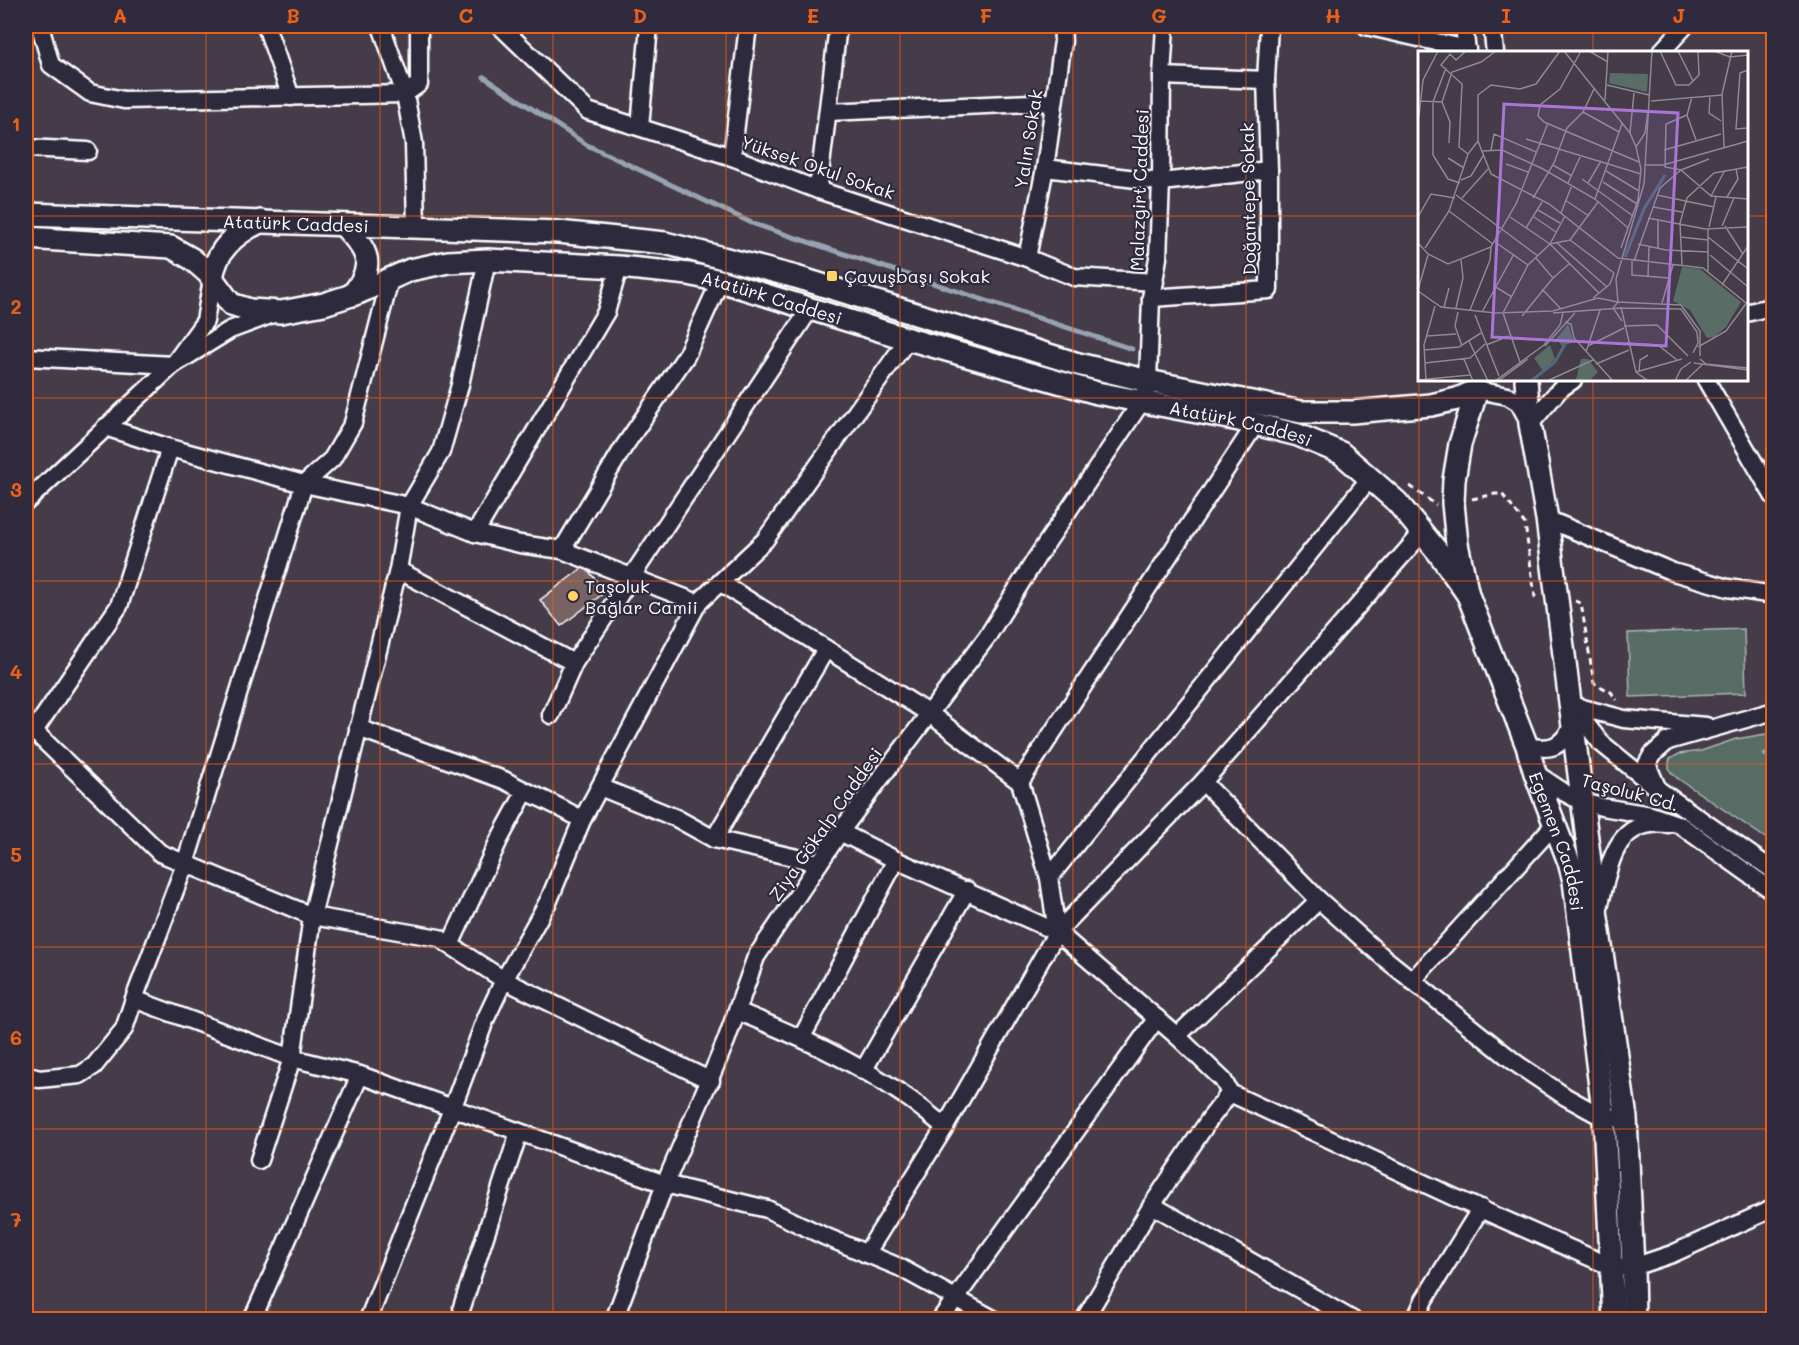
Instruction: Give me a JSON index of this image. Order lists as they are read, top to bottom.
{
  "streets": {
    "main road": ["Atatürk Caddesi", "Egemen Caddesi"],
    "street": [
      "Yalın Sokak",
      "Yüksek Okul Sokak",
      "Malazgirt Caddesi",
      "Doğantepe Sokak",
      "Taşoluk Cd.",
      "Ziya Gökalp Caddesi"
    ]
  },
  "crossings": [
    ["Yalın Sokak", "Yüksek Okul Sokak"],
    ["Yüksek Okul Sokak", "Malazgirt Caddesi"],
    ["Yüksek Okul Sokak", "Doğantepe Sokak"],
    ["Malazgirt Caddesi", "Doğantepe Sokak"],
    ["Malazgirt Caddesi", "Atatürk Caddesi"],
    ["Malazgirt Caddesi", "Ziya Gökalp Caddesi"],
    ["Atatürk Caddesi", "Ziya Gökalp Caddesi"],
    ["Atatürk Caddesi", "Egemen Caddesi"],
    ["Taşoluk Cd.", "Egemen Caddesi"]
  ],
  "places": {
    "transit": ["Çavuşbaşı Sokak"],
    "other": ["Taşoluk Bağlar Camii"]
  },
  "grid": {
    "columns": [
      "A",
      "B",
      "C",
      "D",
      "E",
      "F",
      "G",
      "H",
      "I",
      "J"
    ],
    "rows": [
      "1",
      "2",
      "3",
      "4",
      "5",
      "6",
      "7"
    ]
  }
}
